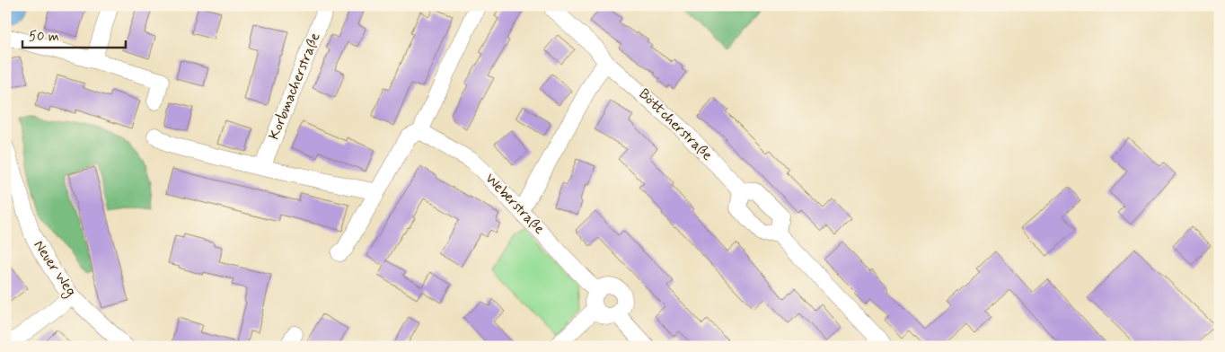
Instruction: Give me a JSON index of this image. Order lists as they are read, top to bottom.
{
  "streets": {
    "street": [
      "Korbmacherstraße",
      "Böttcherstraße",
      "Weberstraße",
      "Neuer Weg"
    ]
  },
  "scale_bar": "50 m"
}
